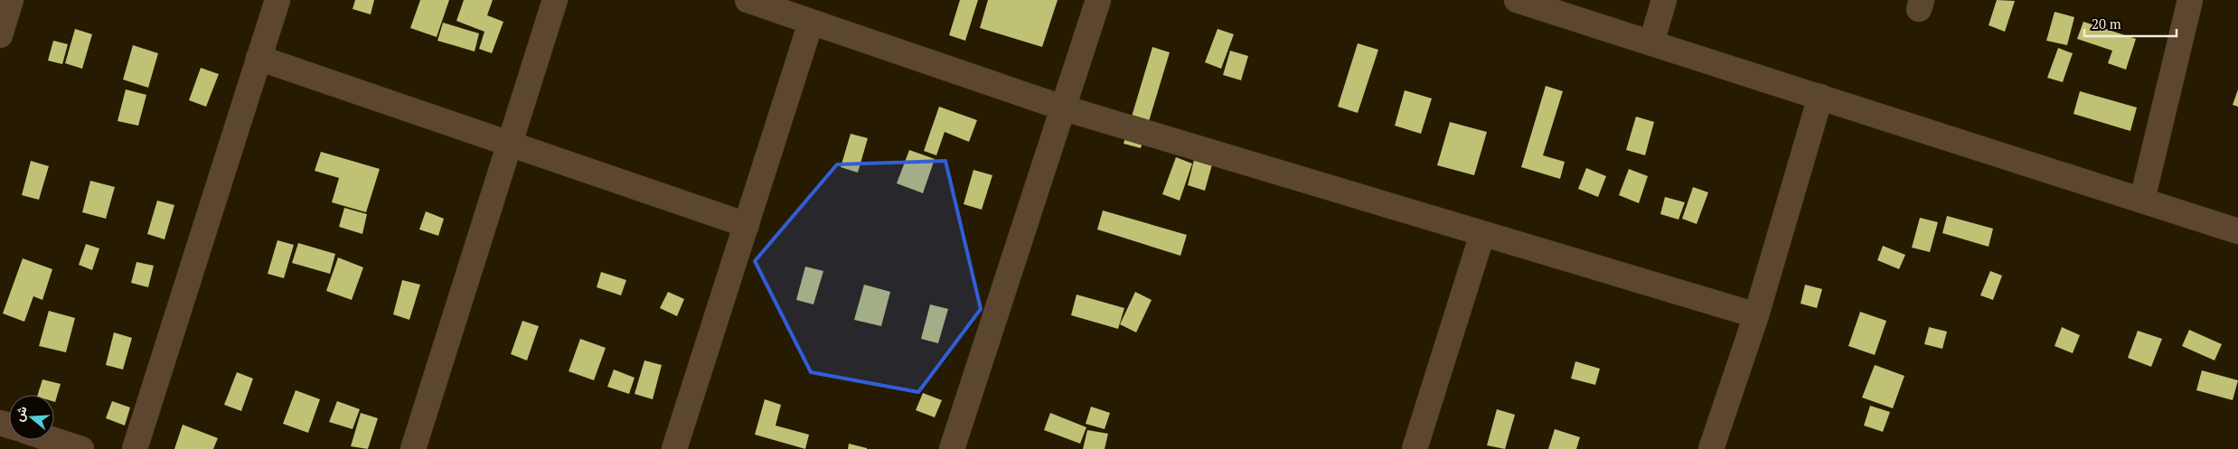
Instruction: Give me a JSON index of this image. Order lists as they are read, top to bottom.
{
  "scale_bar": "20 m",
  "north": "left"
}
